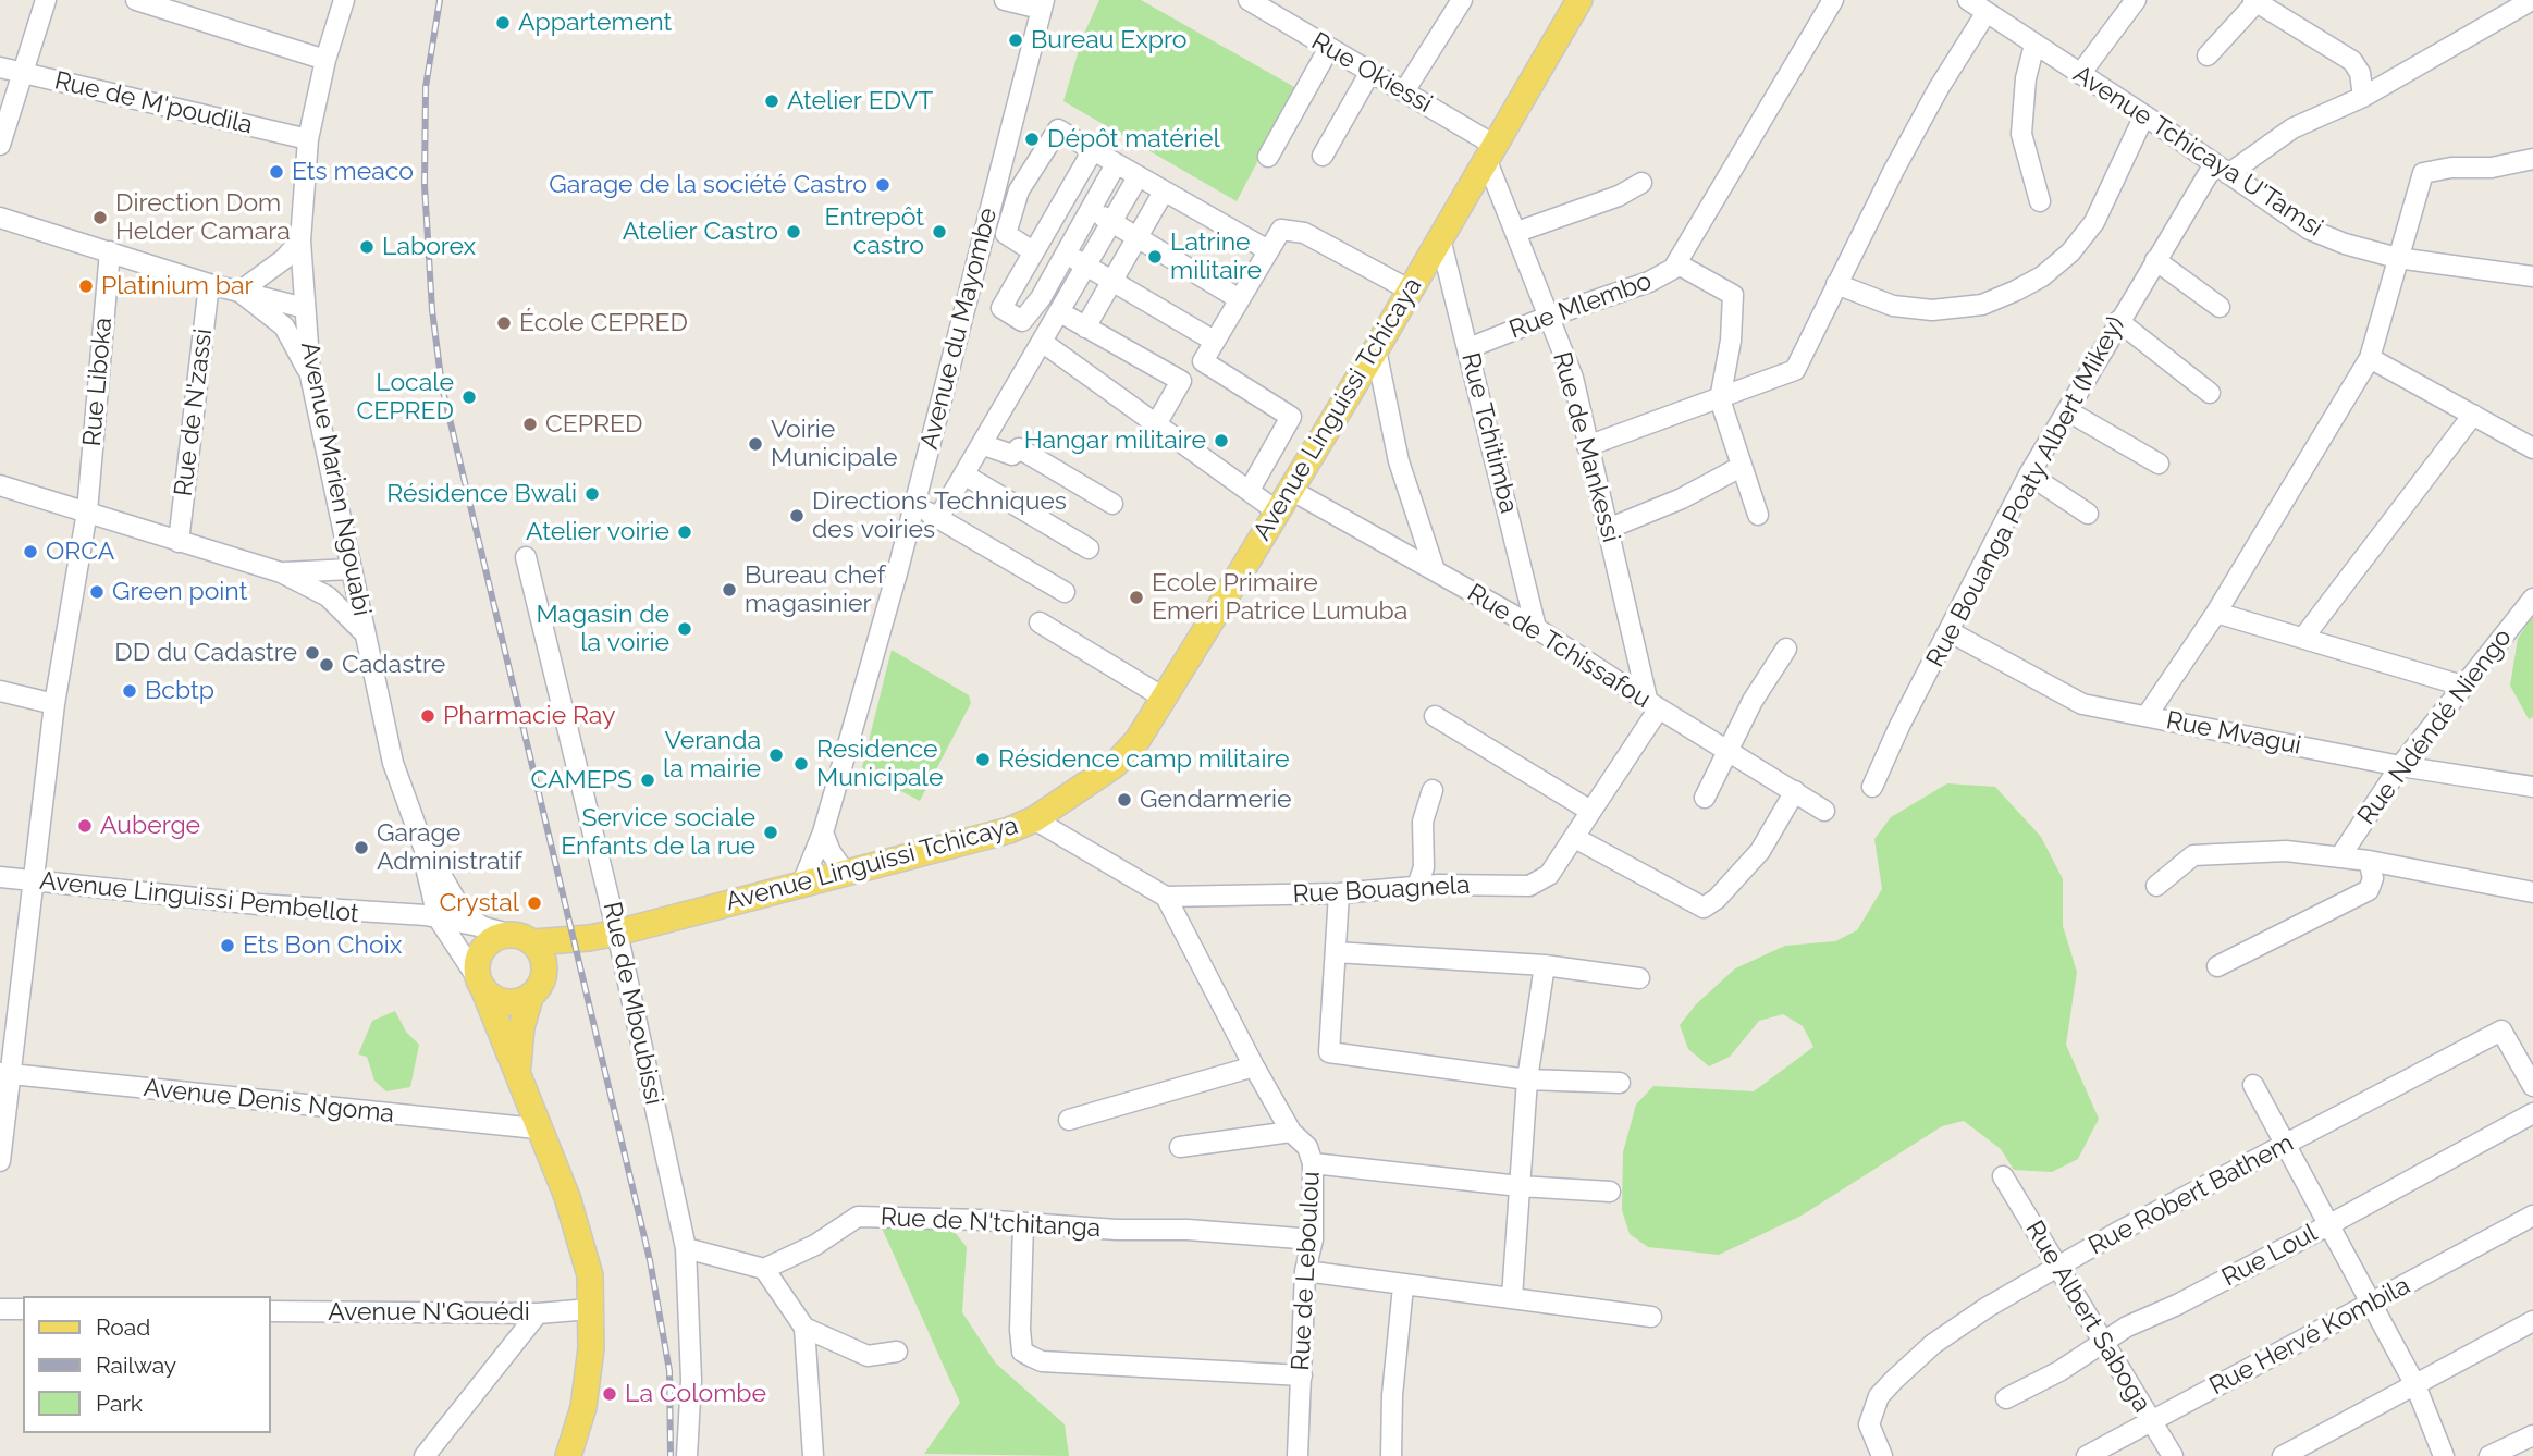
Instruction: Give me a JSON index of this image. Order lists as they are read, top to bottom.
{
  "streets": {
    "main road": ["Avenue Linguissi Tchicaya", "Avenue Marien Ngouabi"],
    "street": [
      "Rue Okiessi",
      "Rue de M'poudila",
      "Avenue Tchicaya U'Tamsi",
      "Rue Mlembo",
      "Avenue du Mayombe",
      "Rue Liboka",
      "Rue de N'zassi",
      "Rue Tchitimba",
      "Rue de Mankessi",
      "Rue Bouanga Poaty Albert (Mikey)",
      "Rue de Tchissafou",
      "Rue Ndéndé Niengo",
      "Rue Mvagui",
      "Rue Bouagnela",
      "Avenue Linguissi Pembellot",
      "Rue de Mboubissi",
      "Avenue Denis Ngoma",
      "Rue Robert Bathem",
      "Rue de N'tchitanga",
      "Rue Loul",
      "Rue de Leboulou",
      "Avenue N'Gouédi",
      "Rue Albert Saboga",
      "Rue Hervé Kombila"
    ]
  },
  "crossings": [
    ["Rue Okiessi", "Avenue Linguissi Tchicaya"],
    ["Rue Okiessi", "Rue de Mankessi"],
    ["Rue de M'poudila", "Avenue Marien Ngouabi"],
    ["Avenue Tchicaya U'Tamsi", "Rue Bouanga Poaty Albert (Mikey)"],
    ["Rue Mlembo", "Rue Tchitimba"],
    ["Rue Mlembo", "Rue de Mankessi"],
    ["Avenue du Mayombe", "Avenue Linguissi Tchicaya"],
    ["Rue Liboka", "Avenue Linguissi Pembellot"],
    ["Rue Liboka", "Avenue Denis Ngoma"],
    ["Avenue Linguissi Tchicaya", "Rue Tchitimba"],
    ["Avenue Linguissi Tchicaya", "Rue de Mankessi"],
    ["Avenue Linguissi Tchicaya", "Rue de Tchissafou"],
    ["Avenue Linguissi Tchicaya", "Rue de Mboubissi"],
    ["Rue Tchitimba", "Rue de Tchissafou"],
    ["Rue de Mankessi", "Rue de Tchissafou"],
    ["Rue de Mankessi", "Rue Bouagnela"],
    ["Avenue Marien Ngouabi", "Avenue Linguissi Pembellot"],
    ["Avenue Marien Ngouabi", "Avenue Denis Ngoma"],
    ["Avenue Marien Ngouabi", "Avenue N'Gouédi"],
    ["Rue Bouanga Poaty Albert (Mikey)", "Rue Mvagui"],
    ["Rue de Tchissafou", "Rue Bouagnela"],
    ["Rue Ndéndé Niengo", "Rue Mvagui"],
    ["Rue Bouagnela", "Rue de Leboulou"],
    ["Rue Robert Bathem", "Rue Albert Saboga"],
    ["Rue de N'tchitanga", "Rue de Leboulou"],
    ["Rue Loul", "Rue Albert Saboga"],
    ["Rue Albert Saboga", "Rue Hervé Kombila"]
  ],
  "places": [
    "Appartement",
    "Bureau Expro",
    "Atelier EDVT",
    "Dépôt matériel",
    "Ets meaco",
    "Garage de la société Castro",
    "Direction Dom Helder Camara",
    "Atelier Castro",
    "Entrepôt castro",
    "Laborex",
    "Latrine militaire",
    "Platinium bar",
    "École CEPRED",
    "Locale CEPRED",
    "CEPRED",
    "Hangar militaire",
    "Voirie Municipale",
    "Résidence Bwali",
    "Directions Techniques des voiries",
    "Atelier voirie",
    "ORCA",
    "Bureau chef magasinier",
    "Green point",
    "Ecole Primaire Emeri Patrice Lumuba",
    "Magasin de la voirie",
    "DD du Cadastre",
    "Cadastre",
    "Bcbtp",
    "Pharmacie Ray",
    "Veranda la mairie",
    "Résidence camp militaire",
    "Residence Municipale",
    "CAMEPS",
    "Gendarmerie",
    "Auberge",
    "Service sociale Enfants de la rue",
    "Garage Administratif",
    "Crystal",
    "Ets Bon Choix",
    "La Colombe"
  ],
  "legend": ["Road", "Railway", "Park"]
}
